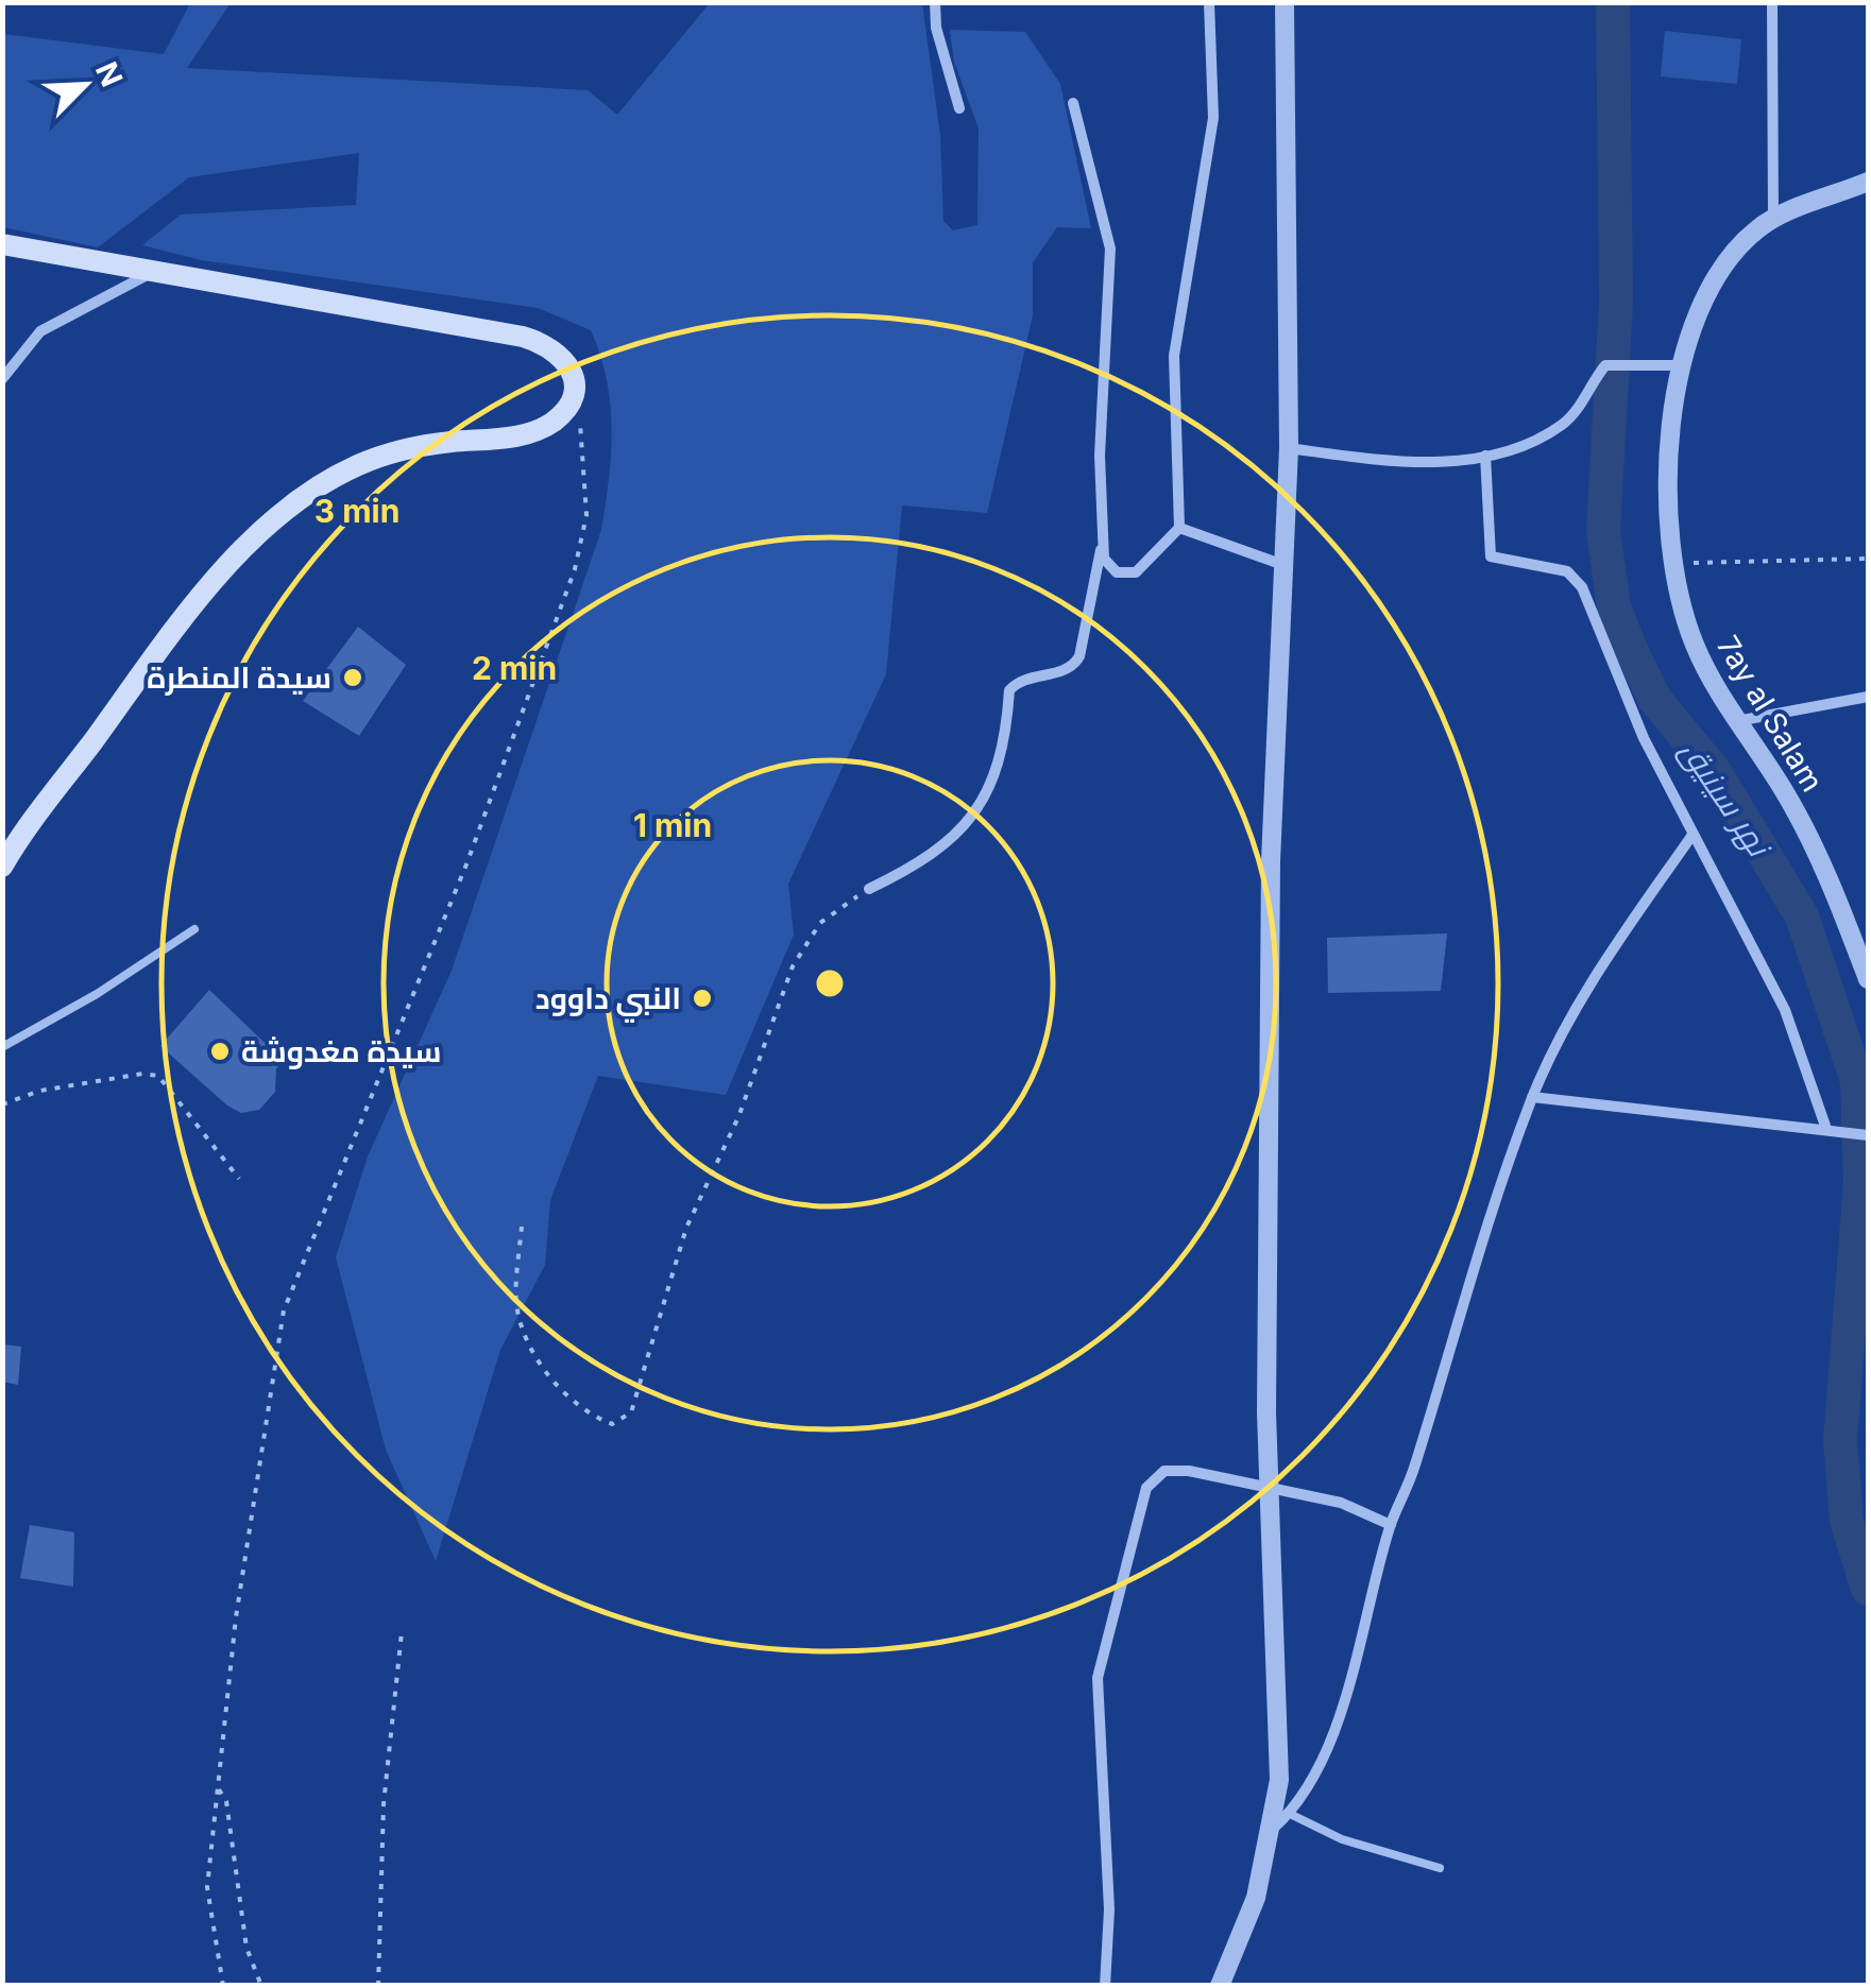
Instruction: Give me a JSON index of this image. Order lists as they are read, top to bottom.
{
  "streets": {
    "street": ["7ay al Salam"]
  },
  "water": ["نهر سينيق"],
  "places": ["سيدة المنطرة", "النبي داوود", "سيدة مغدوشة"],
  "north": "top right",
  "rings": ["3 min", "2 min", "1 min"]
}
